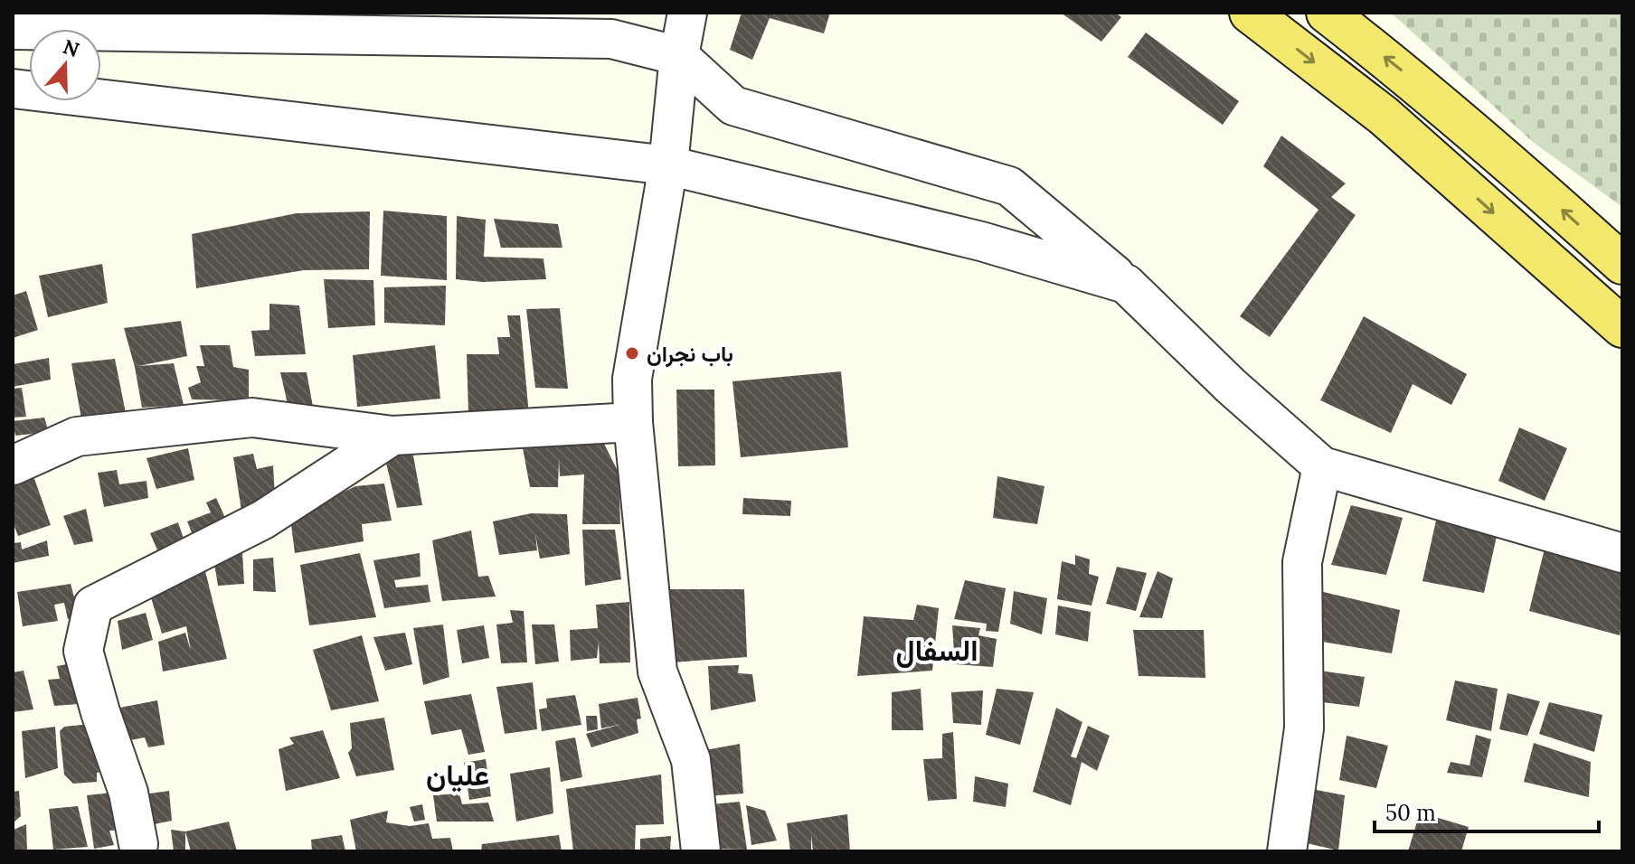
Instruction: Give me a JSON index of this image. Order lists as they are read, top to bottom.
{
  "districts": ["السفال", "عليان"],
  "places": ["باب نجران"],
  "scale_bar": "50 m",
  "north": "top"
}
